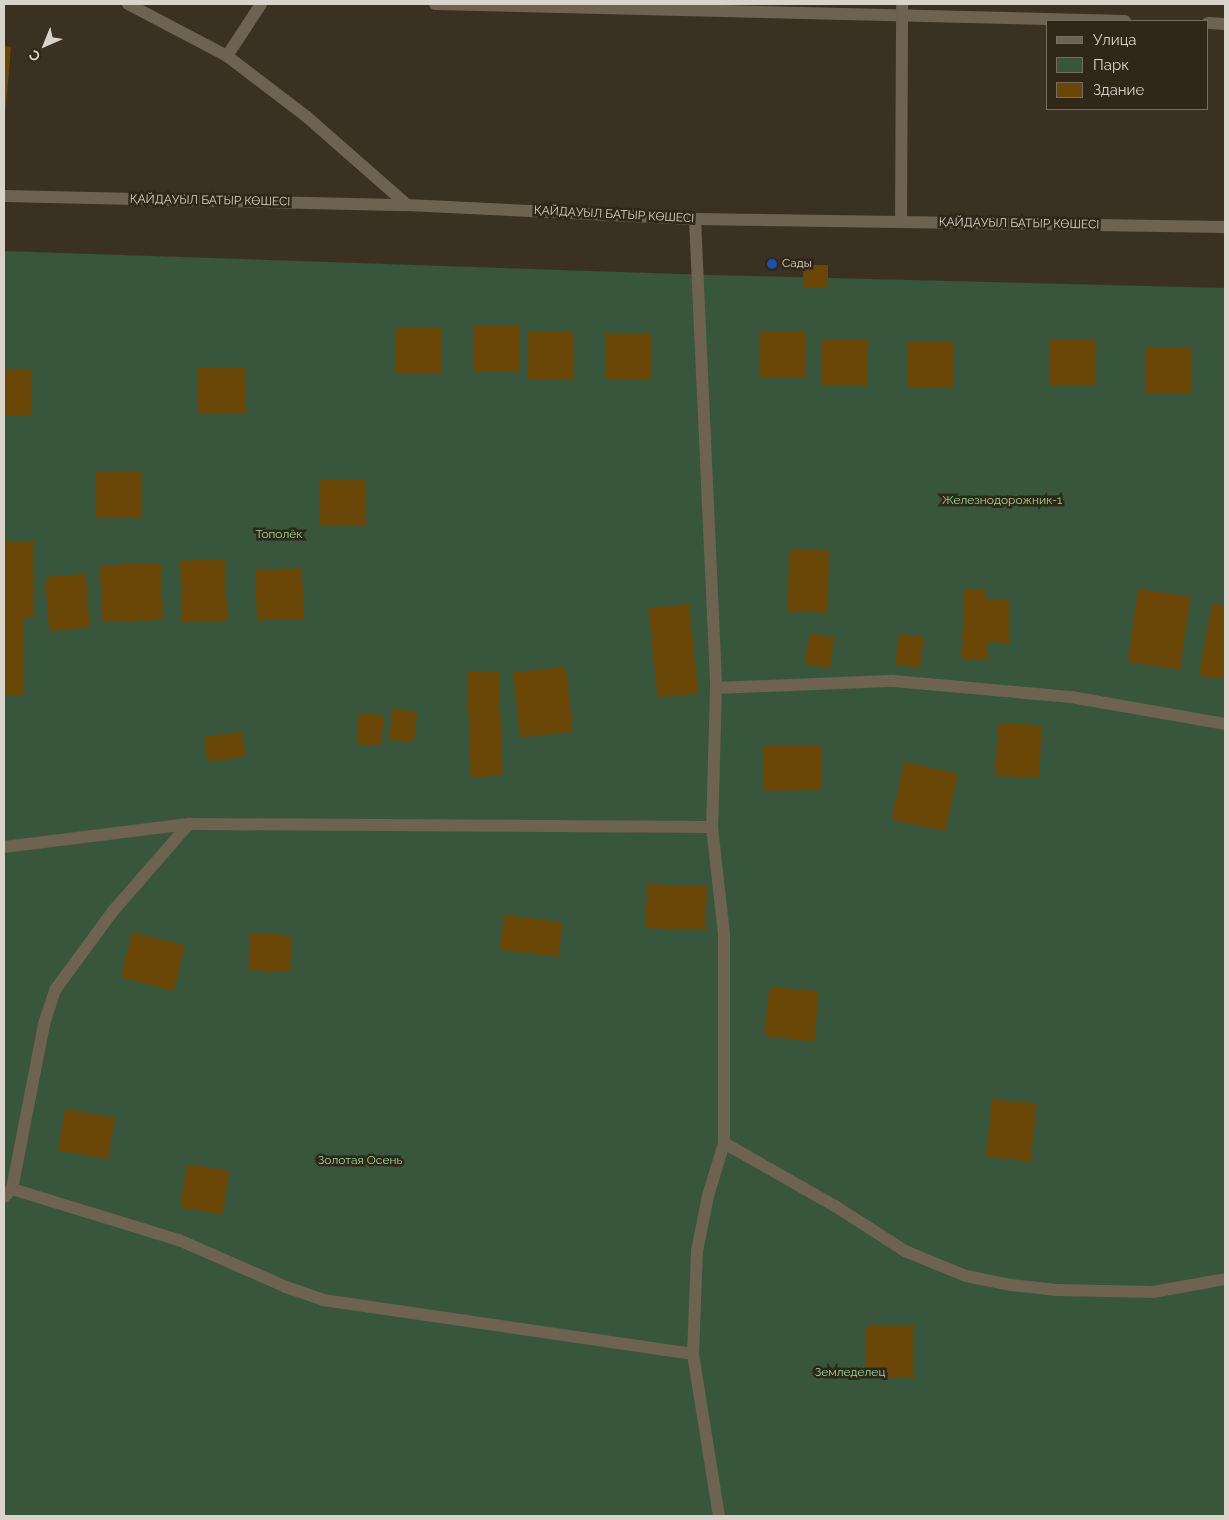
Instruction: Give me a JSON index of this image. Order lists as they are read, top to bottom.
{
  "streets": {
    "street": ["ҚАЙДАУЫЛ БАТЫР КӨШЕСІ"]
  },
  "parks": [
    "Железнодорожник-1",
    "Тополёк",
    "Золотая Осень",
    "Земледелец"
  ],
  "places": ["Сады"],
  "legend": ["Улица", "Парк", "Здание"],
  "north": "bottom left"
}
